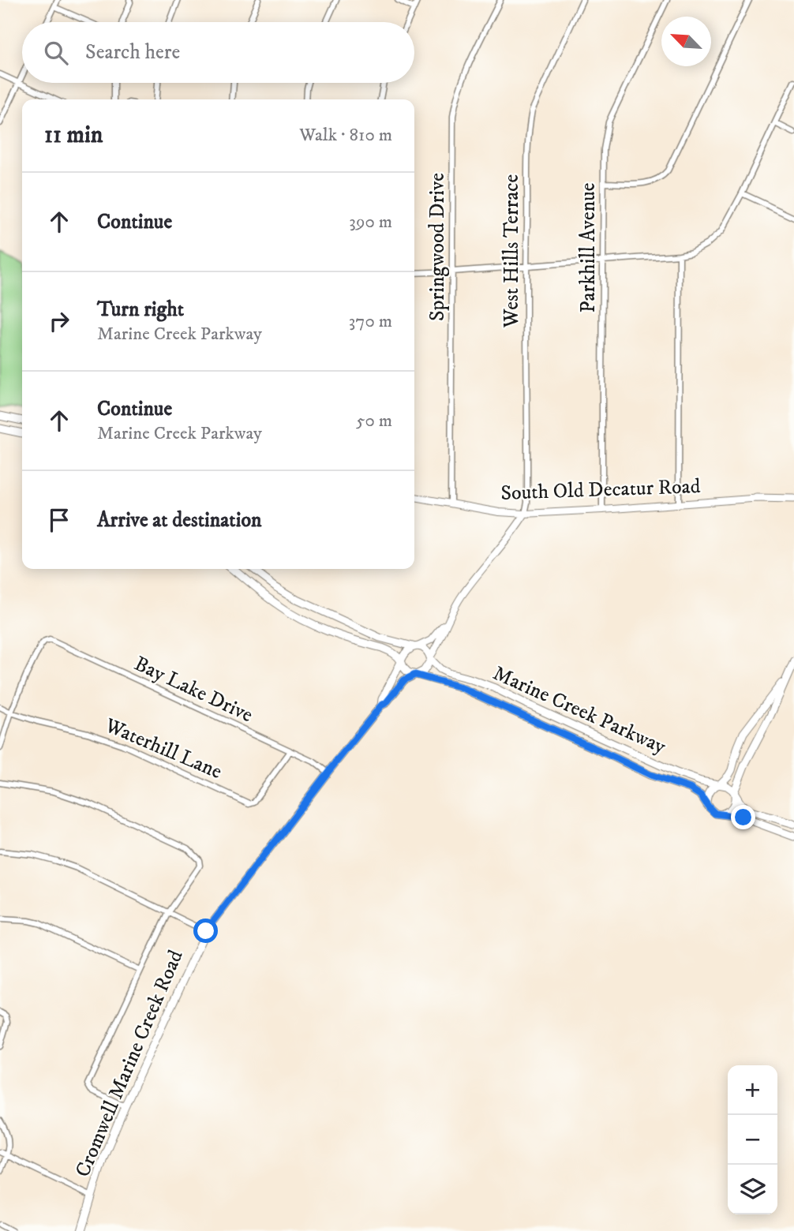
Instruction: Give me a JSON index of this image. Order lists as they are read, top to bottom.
{
  "streets": {
    "main road": ["Marine Creek Parkway", "Cromwell Marine Creek Road"],
    "street": [
      "Springwood Drive",
      "Parkhill Avenue",
      "West Hills Terrace",
      "South Old Decatur Road",
      "Bay Lake Drive",
      "Waterhill Lane"
    ]
  },
  "crossings": [
    ["Springwood Drive", "South Old Decatur Road"],
    ["Parkhill Avenue", "South Old Decatur Road"],
    ["West Hills Terrace", "South Old Decatur Road"],
    ["Bay Lake Drive", "Waterhill Lane"],
    ["Bay Lake Drive", "Cromwell Marine Creek Road"],
    ["Marine Creek Parkway", "Cromwell Marine Creek Road"]
  ],
  "north": "top left",
  "page": {
    "search": "Search here",
    "heading": ["11 min", "Walk · 810 m"],
    "list": [
      ["Continue", "390 m"],
      ["Turn right", "Marine Creek Parkway", "370 m"],
      ["Continue", "Marine Creek Parkway", "50 m"],
      "Arrive at destination"
    ],
    "map_buttons": ["+", "−"]
  }
}
